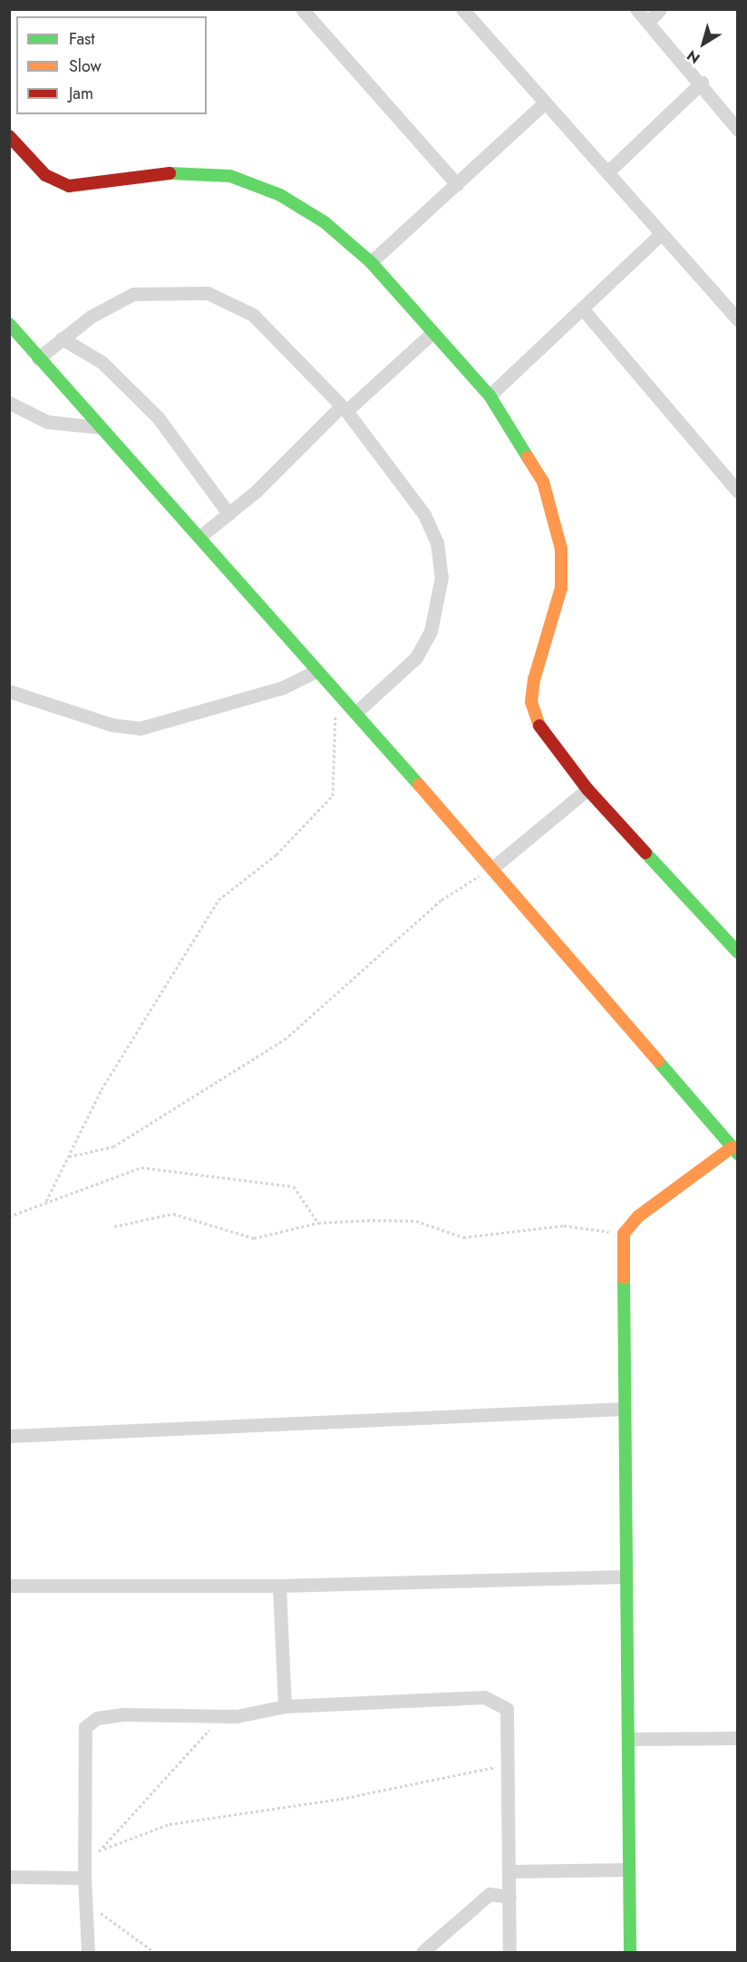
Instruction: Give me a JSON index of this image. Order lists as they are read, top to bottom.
{
  "legend": ["Fast", "Slow", "Jam"],
  "north": "bottom left"
}
